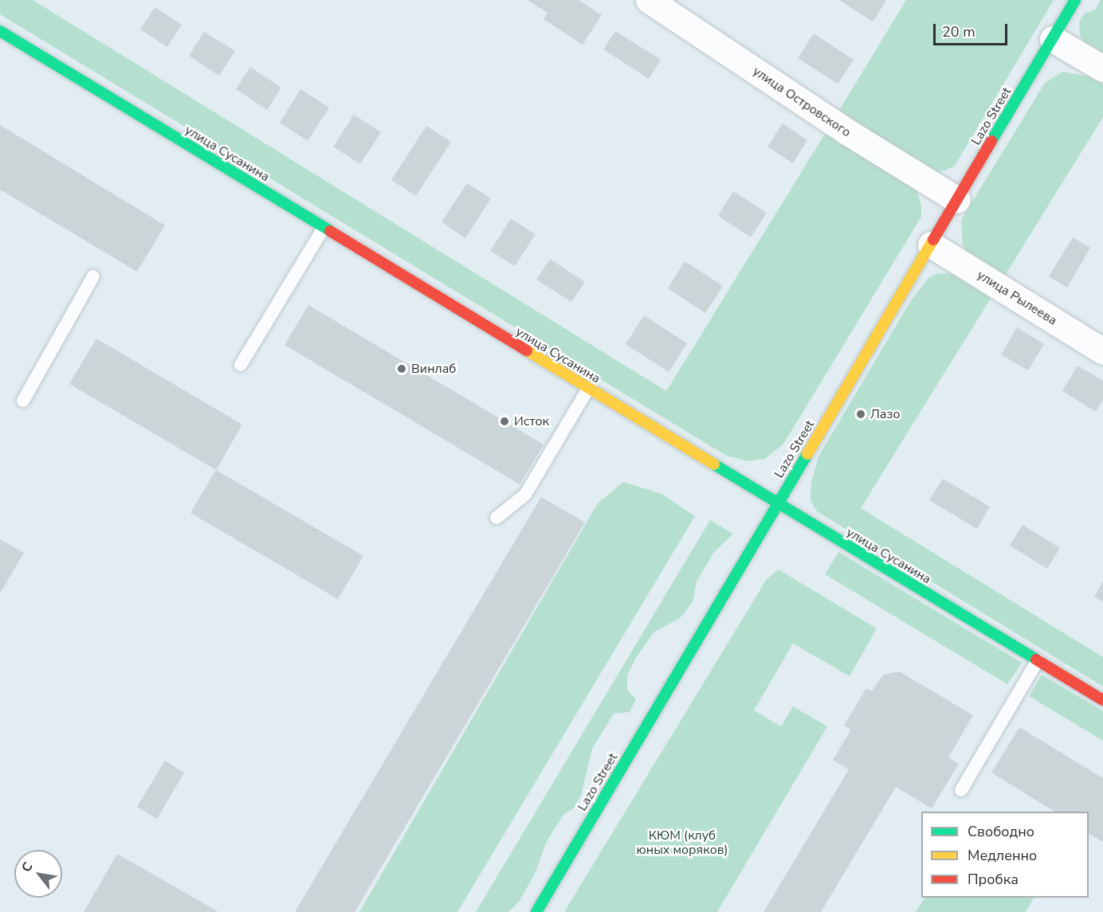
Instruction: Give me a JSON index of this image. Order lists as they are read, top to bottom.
{
  "streets": {
    "street": [
      "улица Островского",
      "Lazo Street",
      "улица Сусанина",
      "улица Рылеева"
    ]
  },
  "crossings": [
    ["улица Островского", "Lazo Street"],
    ["Lazo Street", "улица Сусанина"],
    ["Lazo Street", "улица Рылеева"]
  ],
  "parks": ["КЮМ (клуб юных моряков)"],
  "places": ["Винлаб", "Лазо", "Исток"],
  "legend": ["Свободно", "Медленно", "Пробка"],
  "scale_bar": "20 m",
  "north": "top left"
}
